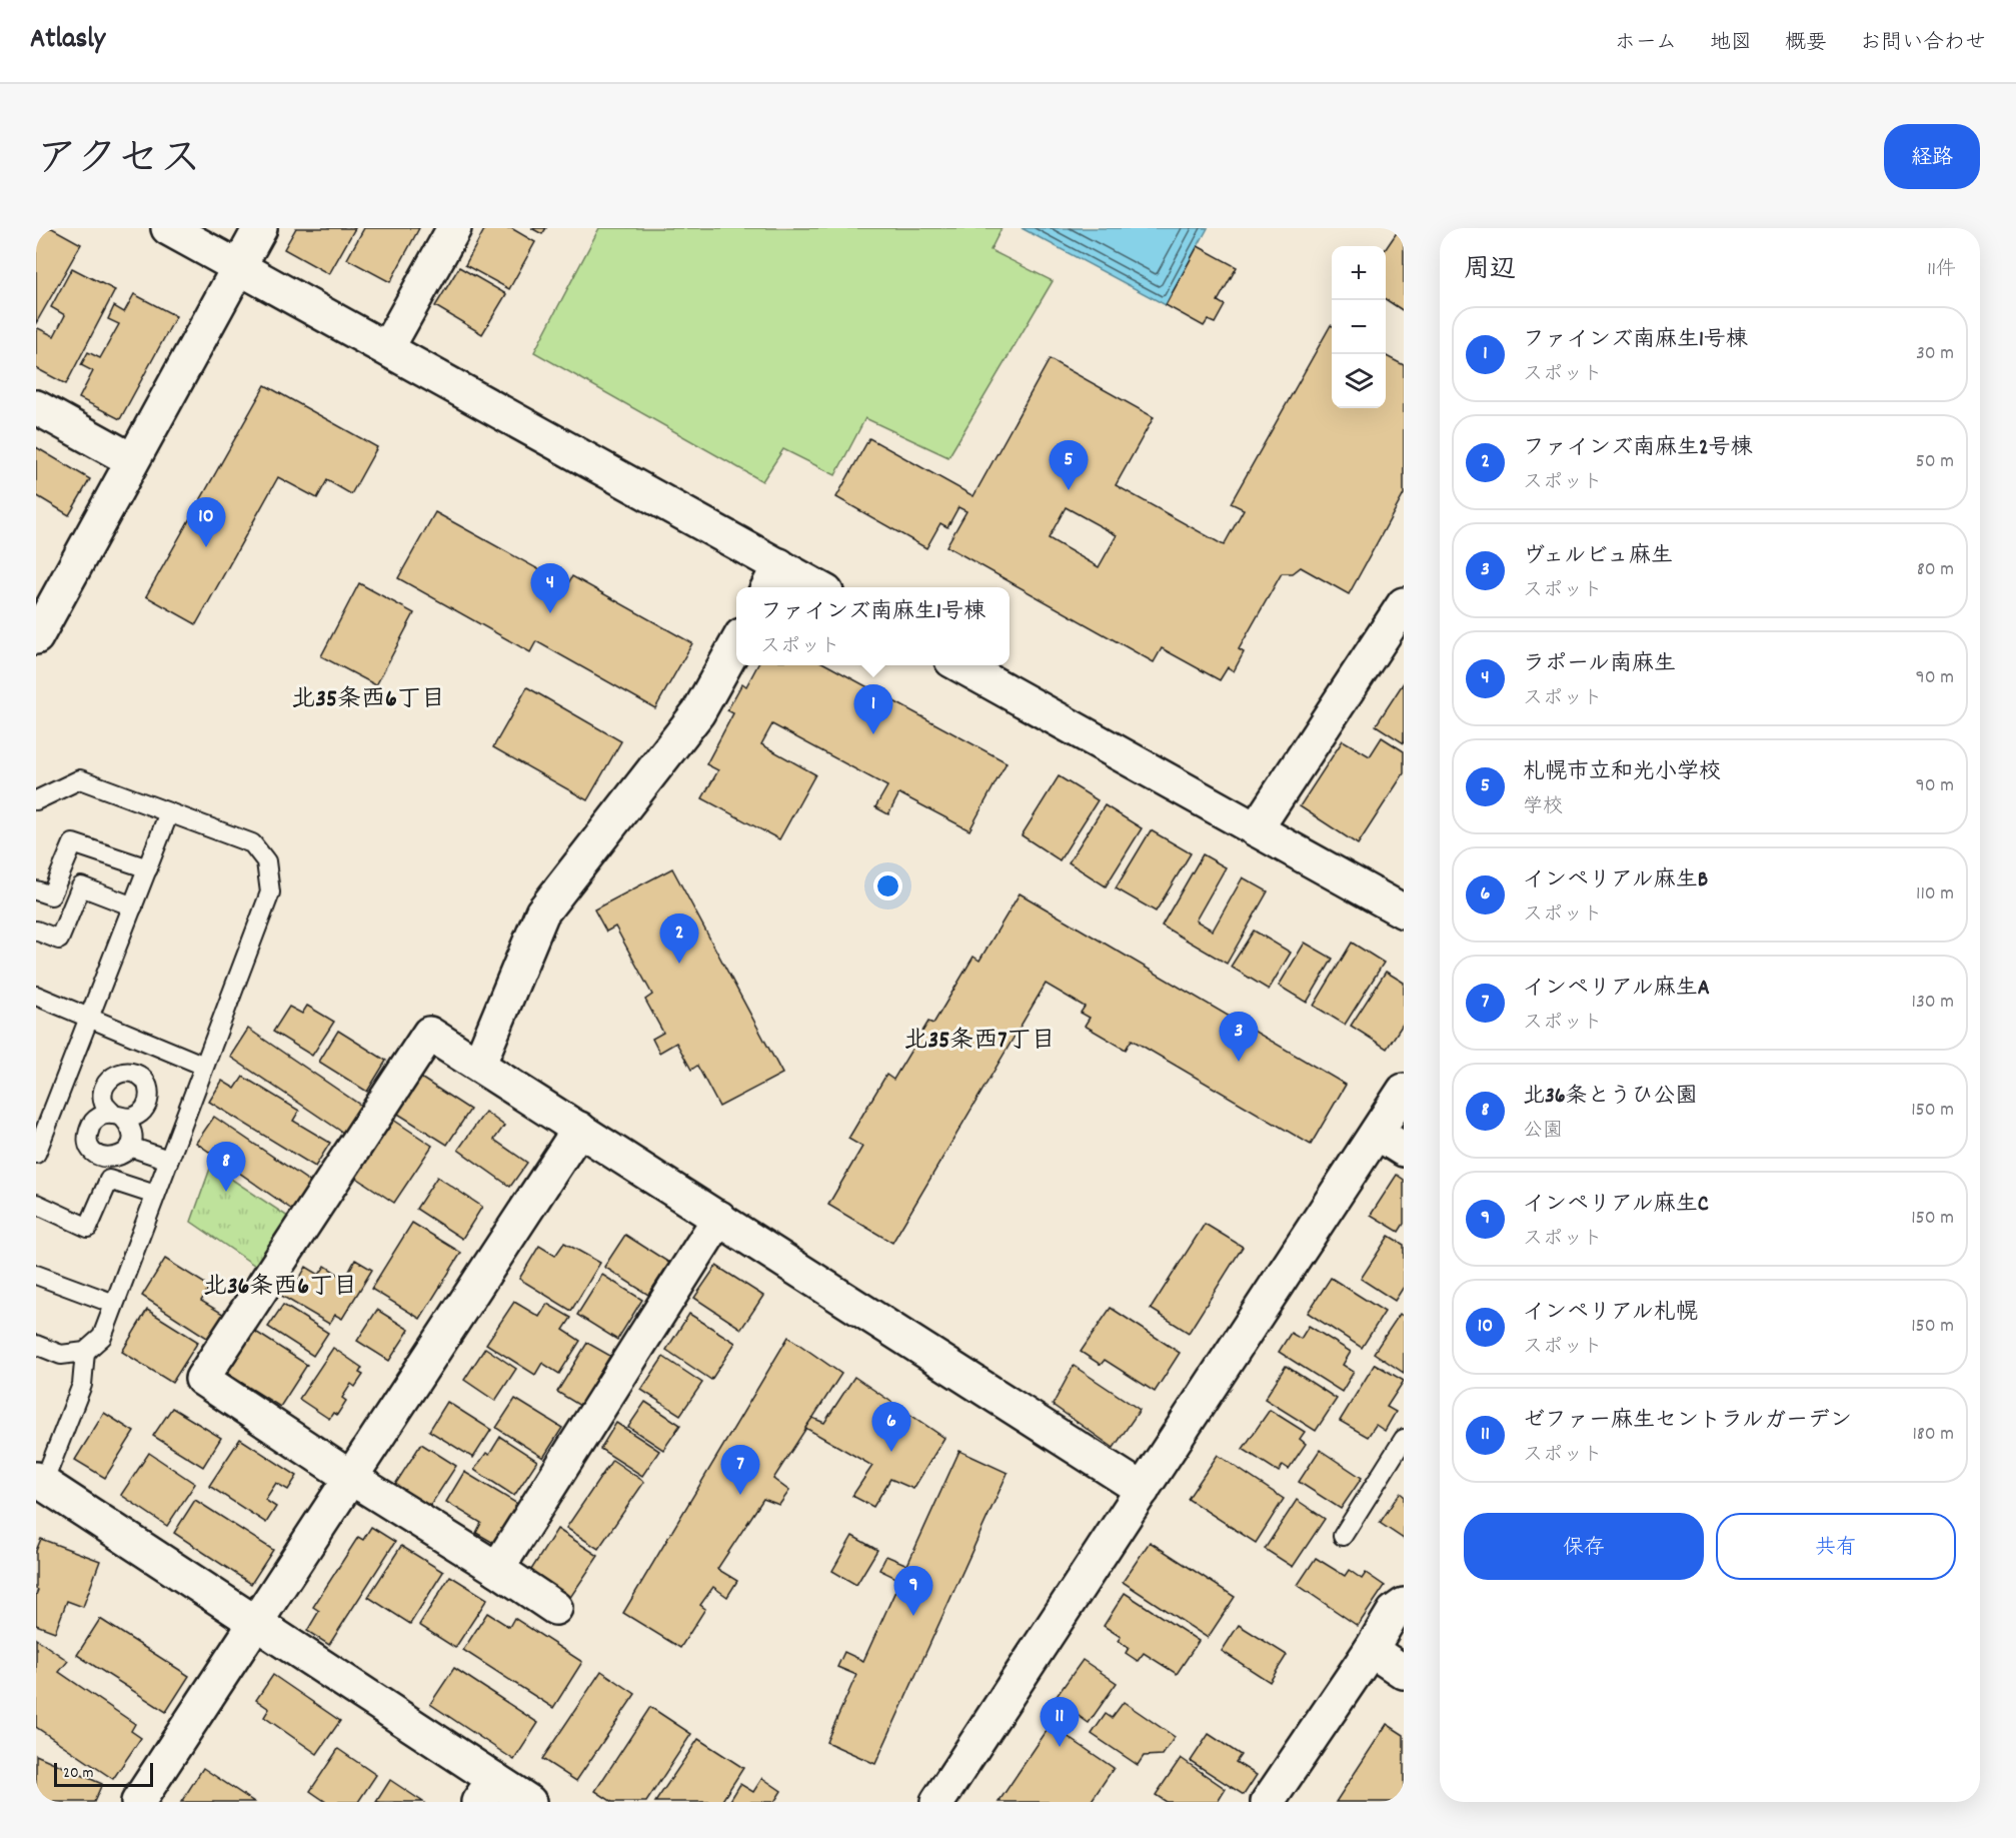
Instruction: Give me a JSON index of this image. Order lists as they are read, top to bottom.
{
  "districts": ["北35条西6丁目", "北35条西7丁目", "北36条西6丁目"],
  "scale_bar": "20 m",
  "page": {
    "header": "Atlasly",
    "nav": [
      "ホーム",
      "地図",
      "概要",
      "お問い合わせ"
    ],
    "title": "アクセス",
    "buttons": [
      "経路",
      ["保存", "共有"]
    ],
    "heading": ["周辺", "11件"],
    "map_buttons": ["+", "−"],
    "list": [
      {
        "mark": "1",
        "name": "ファインズ南麻生1号棟",
        "note": "スポット",
        "value": "30 m"
      },
      {
        "mark": "2",
        "name": "ファインズ南麻生2号棟",
        "note": "スポット",
        "value": "50 m"
      },
      {
        "mark": "3",
        "name": "ヴェルビュ麻生",
        "note": "スポット",
        "value": "80 m"
      },
      {
        "mark": "4",
        "name": "ラポール南麻生",
        "note": "スポット",
        "value": "90 m"
      },
      {
        "mark": "5",
        "name": "札幌市立和光小学校",
        "note": "学校",
        "value": "90 m"
      },
      {
        "mark": "6",
        "name": "インペリアル麻生B",
        "note": "スポット",
        "value": "110 m"
      },
      {
        "mark": "7",
        "name": "インペリアル麻生A",
        "note": "スポット",
        "value": "130 m"
      },
      {
        "mark": "8",
        "name": "北36条とうひ公園",
        "note": "公園",
        "value": "150 m"
      },
      {
        "mark": "9",
        "name": "インペリアル麻生C",
        "note": "スポット",
        "value": "150 m"
      },
      {
        "mark": "10",
        "name": "インペリアル札幌",
        "note": "スポット",
        "value": "150 m"
      },
      {
        "mark": "11",
        "name": "ゼファー麻生セントラルガーデン",
        "note": "スポット",
        "value": "180 m"
      }
    ],
    "pins": [
      "5",
      "10",
      "4",
      "1",
      "2",
      "3",
      "8",
      "6",
      "7",
      "9",
      "11"
    ],
    "popup": ["ファインズ南麻生1号棟", "スポット"],
    "scale": "20 m"
  }
}
